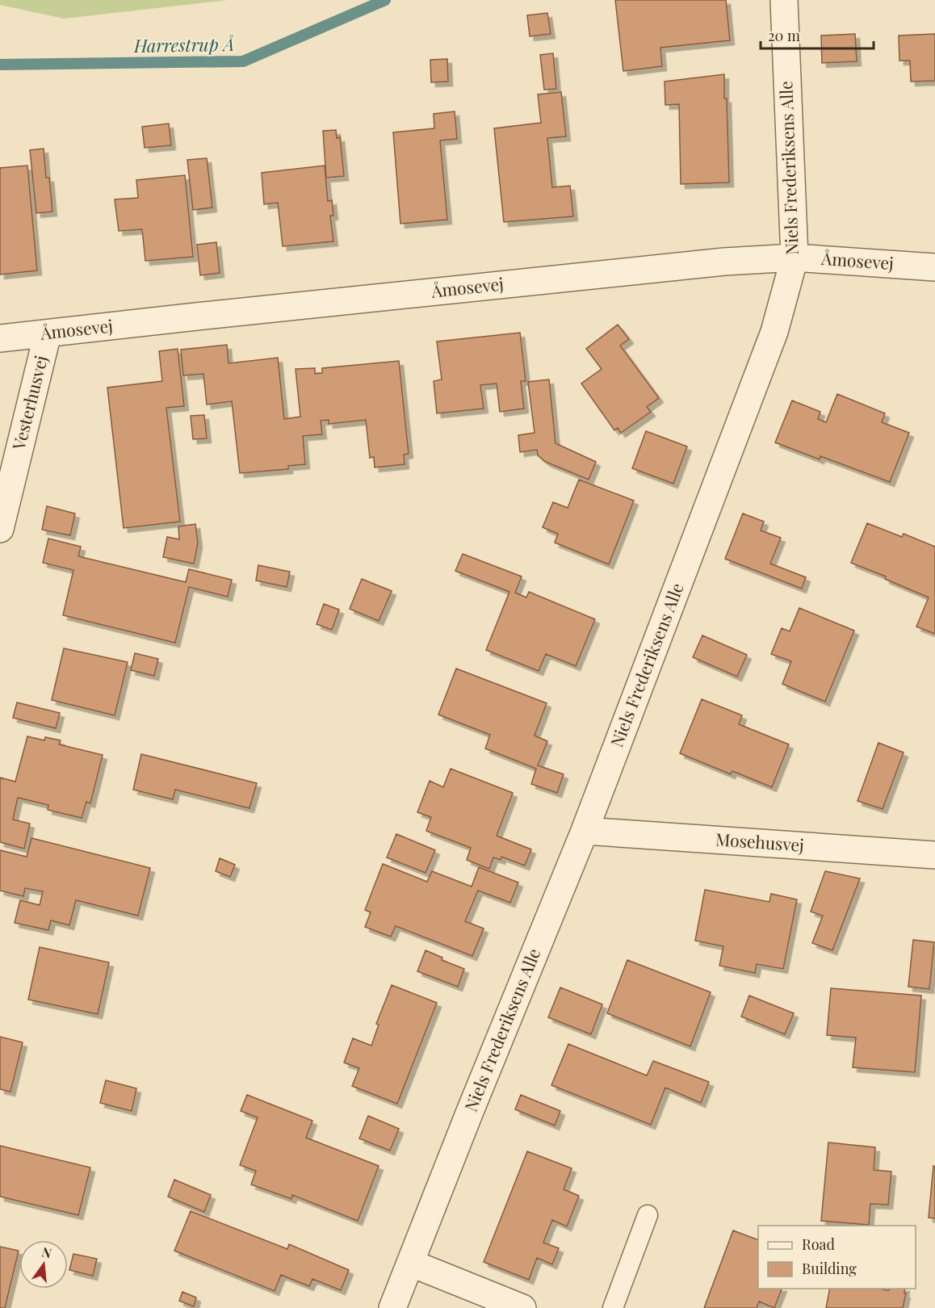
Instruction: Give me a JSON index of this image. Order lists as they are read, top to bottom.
{
  "streets": {
    "street": [
      "Niels Frederiksens Alle",
      "Åmosevej",
      "Vesterhusvej",
      "Mosehusvej"
    ]
  },
  "crossings": [
    ["Niels Frederiksens Alle", "Åmosevej"],
    ["Niels Frederiksens Alle", "Mosehusvej"],
    ["Åmosevej", "Vesterhusvej"]
  ],
  "water": ["Harrestrup Å"],
  "legend": ["Road", "Building"],
  "scale_bar": "20 m",
  "north": "top"
}
